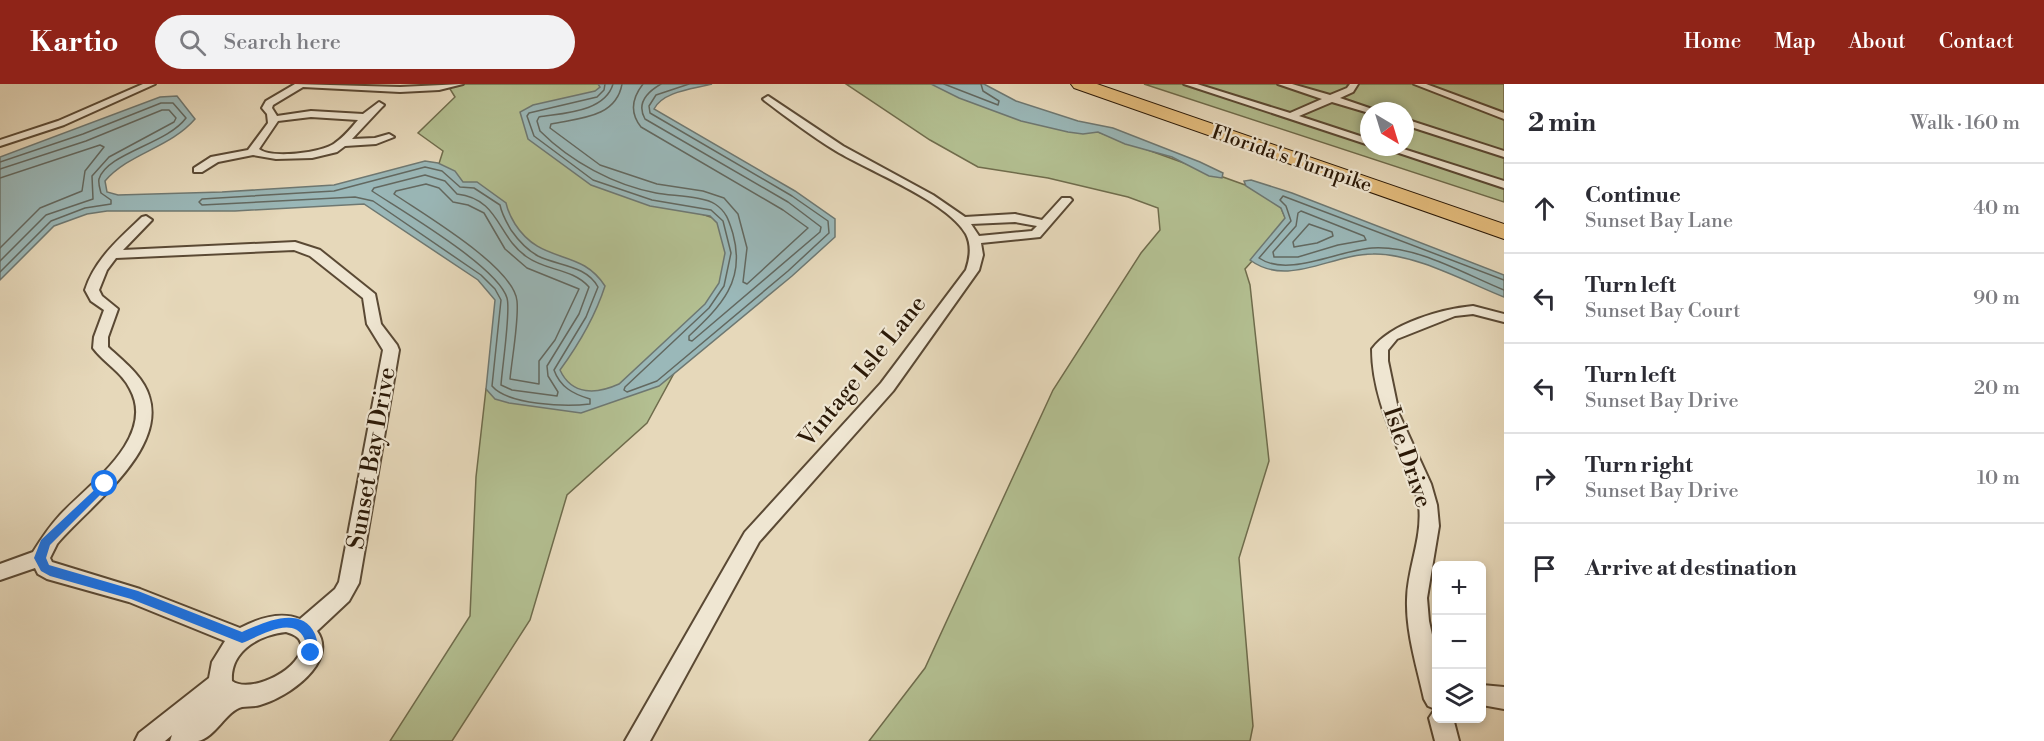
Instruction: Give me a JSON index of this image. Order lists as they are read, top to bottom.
{
  "streets": {
    "highway": ["Florida's Turnpike"],
    "street": ["Vintage Isle Lane", "Isle Drive", "Sunset Bay Drive"]
  },
  "north": "bottom right",
  "page": {
    "header": "Kartio",
    "search": "Search here",
    "nav": [
      "Home",
      "Map",
      "About",
      "Contact"
    ],
    "heading": ["2 min", "Walk · 160 m"],
    "list": [
      ["Continue", "Sunset Bay Lane", "40 m"],
      ["Turn left", "Sunset Bay Court", "90 m"],
      ["Turn left", "Sunset Bay Drive", "20 m"],
      ["Turn right", "Sunset Bay Drive", "10 m"],
      "Arrive at destination"
    ],
    "map_buttons": ["+", "−"]
  }
}
